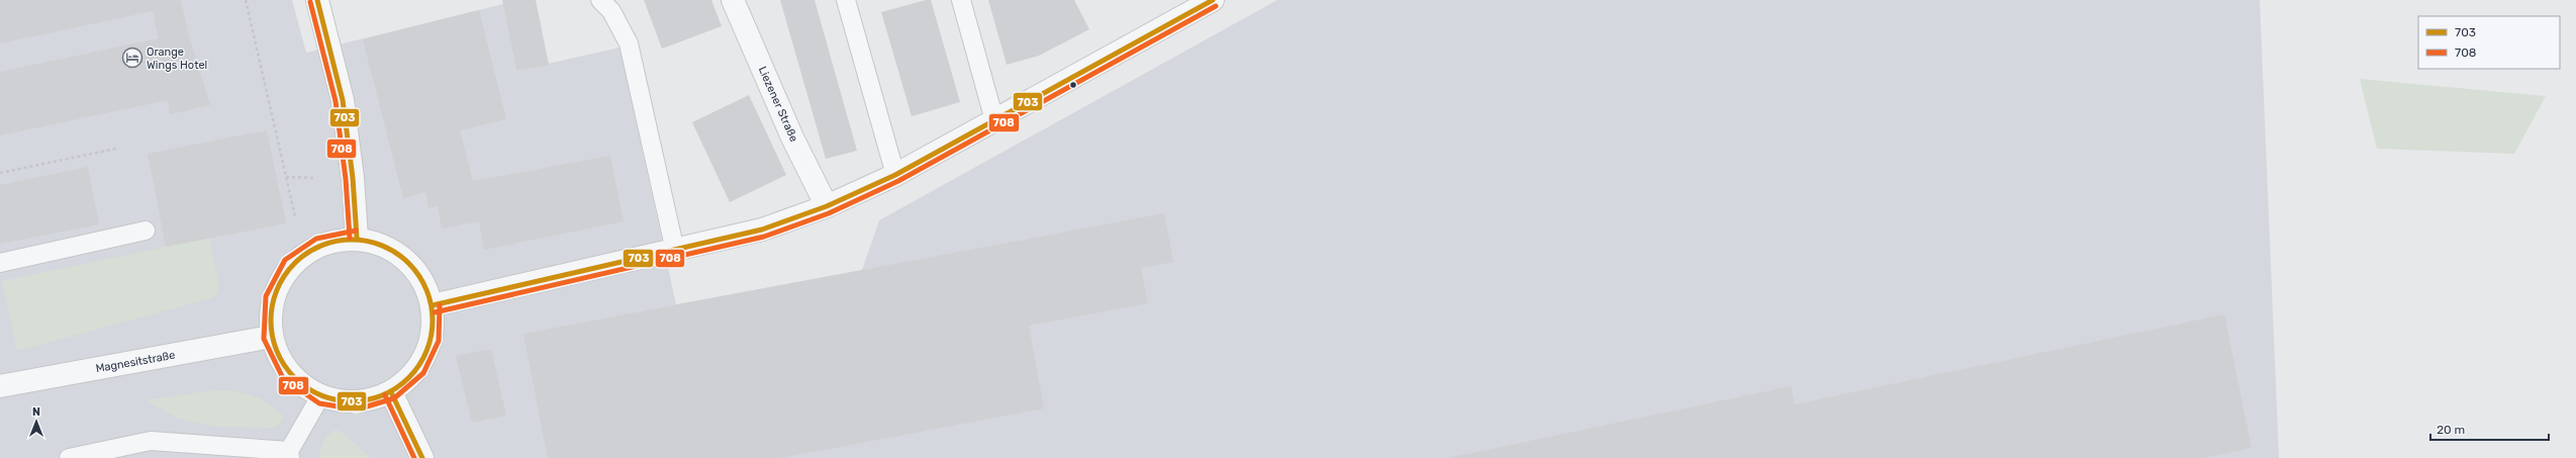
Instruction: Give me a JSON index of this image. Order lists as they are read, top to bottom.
{
  "streets": {
    "street": ["Liezener Straße", "Magnesitstraße"]
  },
  "places": {
    "hotel": ["Orange Wings Hotel"]
  },
  "lines": ["transit line 703", "transit line 708"],
  "legend": ["703", "708"],
  "scale_bar": "20 m",
  "north": "top"
}
